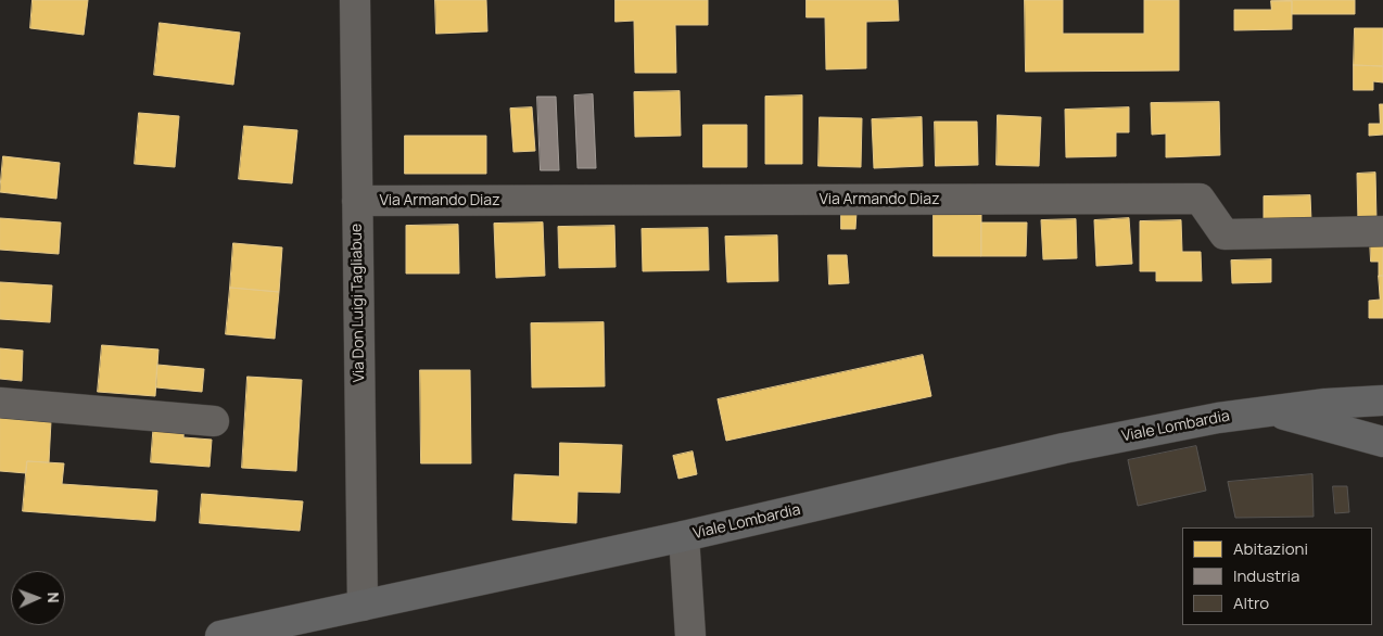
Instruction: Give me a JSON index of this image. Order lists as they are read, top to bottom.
{
  "streets": {
    "street": ["Via Armando Diaz", "Via Don Luigi Tagliabue", "Viale Lombardia"]
  },
  "crossings": [
    ["Via Armando Diaz", "Via Don Luigi Tagliabue"],
    ["Via Don Luigi Tagliabue", "Viale Lombardia"]
  ],
  "legend": ["Abitazioni", "Industria", "Altro"],
  "north": "right"
}
